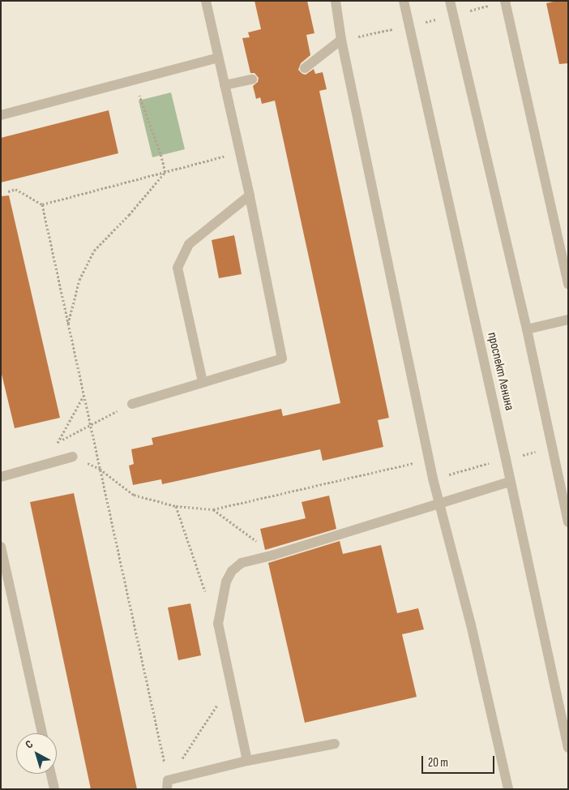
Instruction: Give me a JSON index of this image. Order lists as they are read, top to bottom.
{
  "streets": {
    "street": ["проспект Ленина"]
  },
  "scale_bar": "20 m",
  "north": "top left"
}
